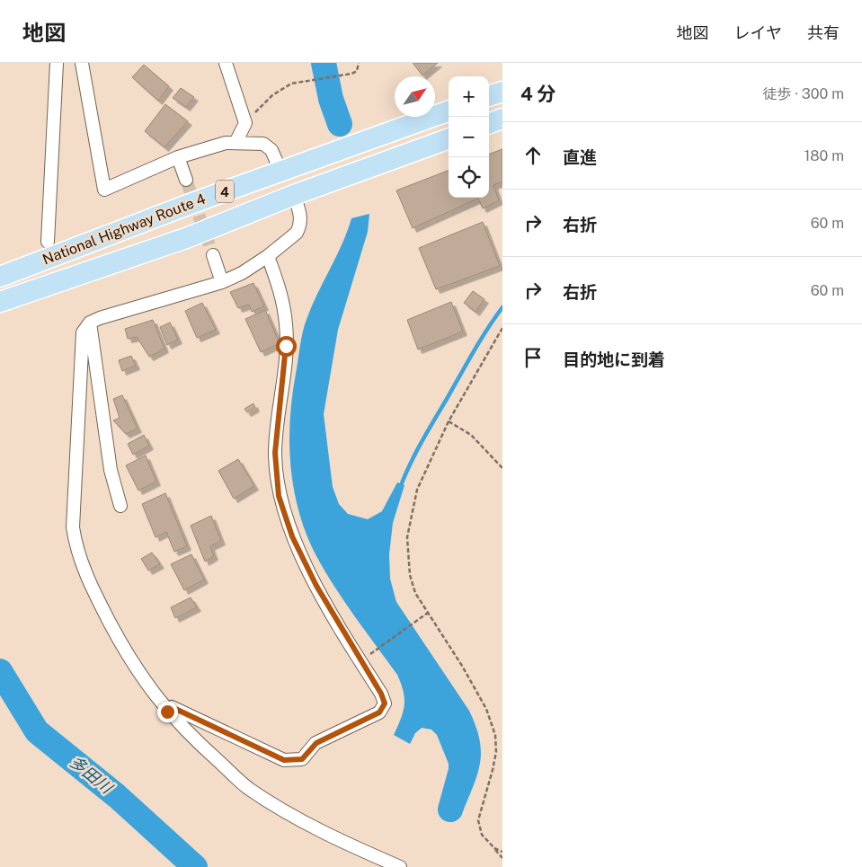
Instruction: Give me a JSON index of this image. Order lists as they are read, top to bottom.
{
  "streets": {
    "highway": ["4", "National Highway Route 4"]
  },
  "water": ["多田川"],
  "north": "top right",
  "page": {
    "header": "地図",
    "nav": ["地図", "レイヤ", "共有"],
    "heading": ["4 分", "徒歩 · 300 m"],
    "map_buttons": ["+", "−"],
    "list": [
      ["直進", "180 m"],
      ["右折", "60 m"],
      ["右折", "60 m"],
      "目的地に到着"
    ]
  }
}
